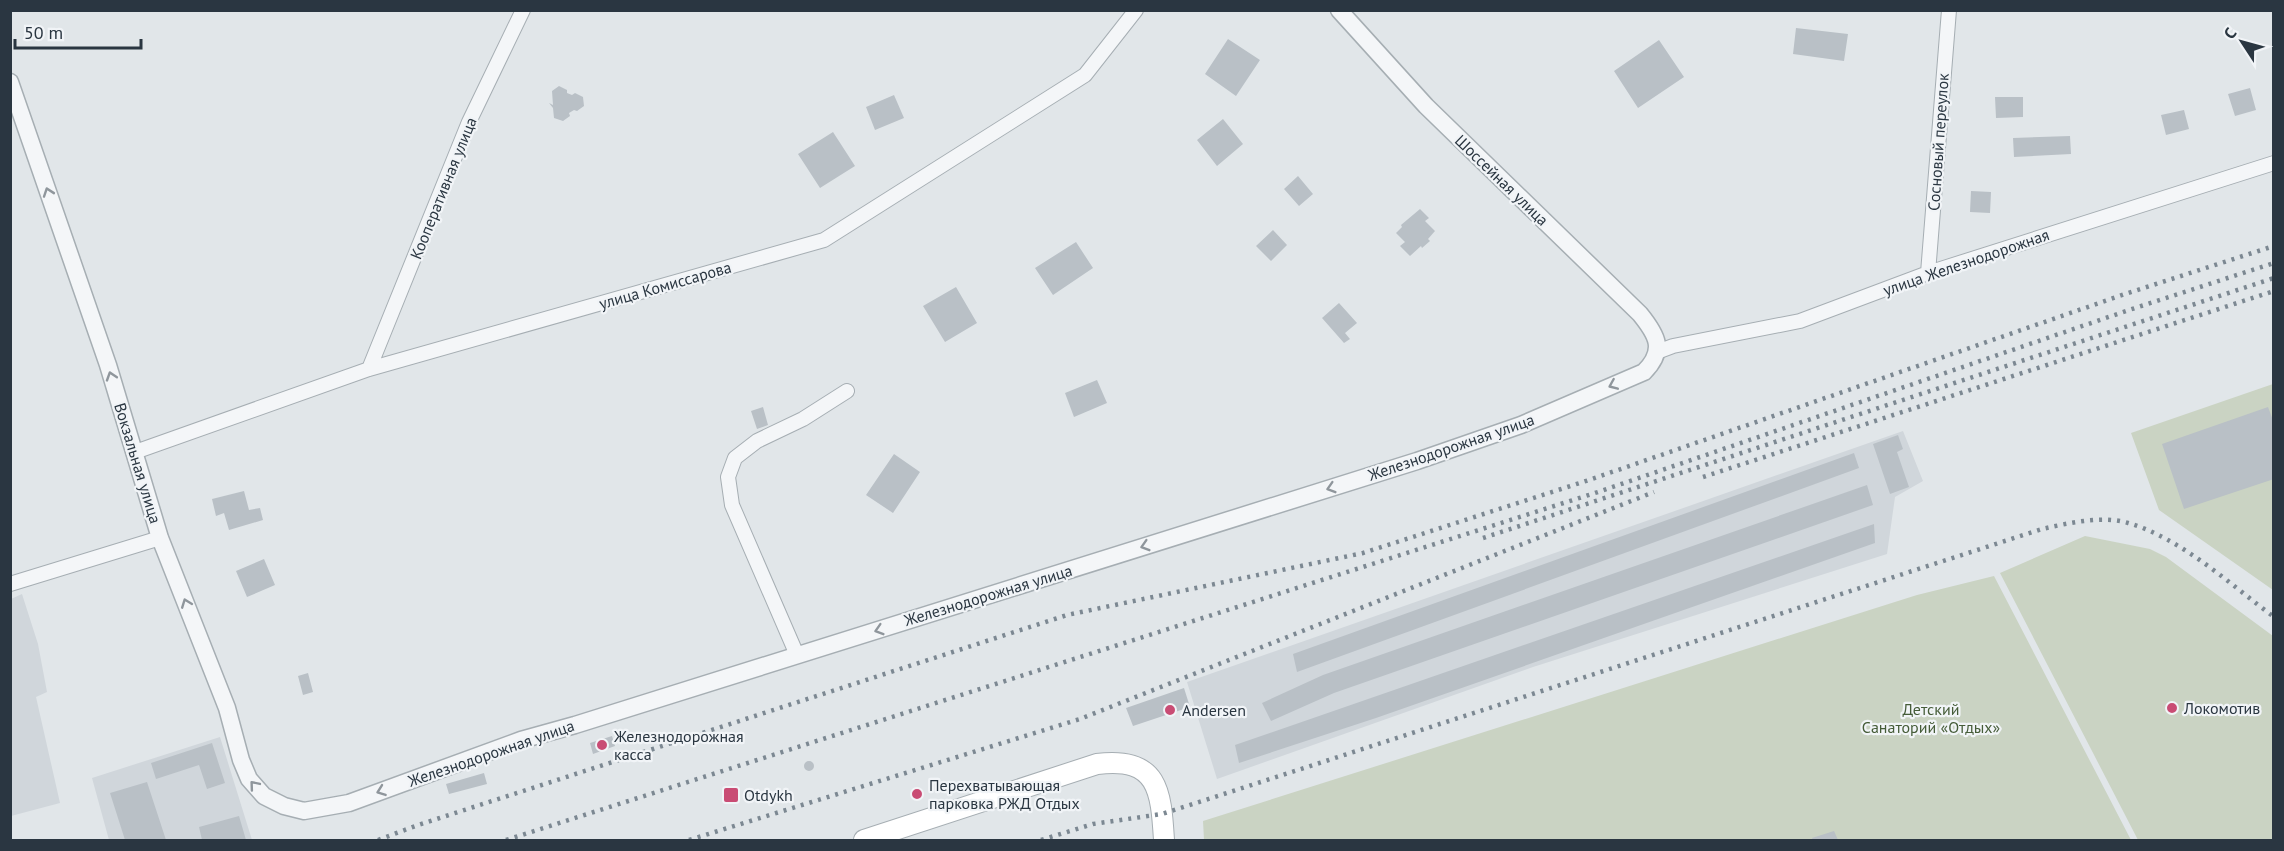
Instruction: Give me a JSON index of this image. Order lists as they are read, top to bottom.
{
  "streets": {
    "street": [
      "Сосновый переулок",
      "Шоссейная улица",
      "Кооперативная улица",
      "улица Железнодорожная",
      "улица Комиссарова",
      "Железнодорожная улица",
      "Вокзальная улица"
    ]
  },
  "crossings": [
    ["Сосновый переулок", "улица Железнодорожная"],
    ["Шоссейная улица", "улица Железнодорожная"],
    ["Шоссейная улица", "Железнодорожная улица"],
    ["Кооперативная улица", "улица Комиссарова"],
    ["улица Железнодорожная", "Железнодорожная улица"],
    ["улица Комиссарова", "Вокзальная улица"],
    ["Железнодорожная улица", "Вокзальная улица"]
  ],
  "one_way": ["Железнодорожная улица", "Вокзальная улица"],
  "parks": ["Детский Санаторий «Отдых»"],
  "places": {
    "other": [
      "Локомотив",
      "Andersen",
      "Железнодорожная касса",
      "Перехватывающая парковка РЖД Отдых"
    ],
    "transit": ["Otdykh"]
  },
  "scale_bar": "50 m",
  "north": "top left"
}
